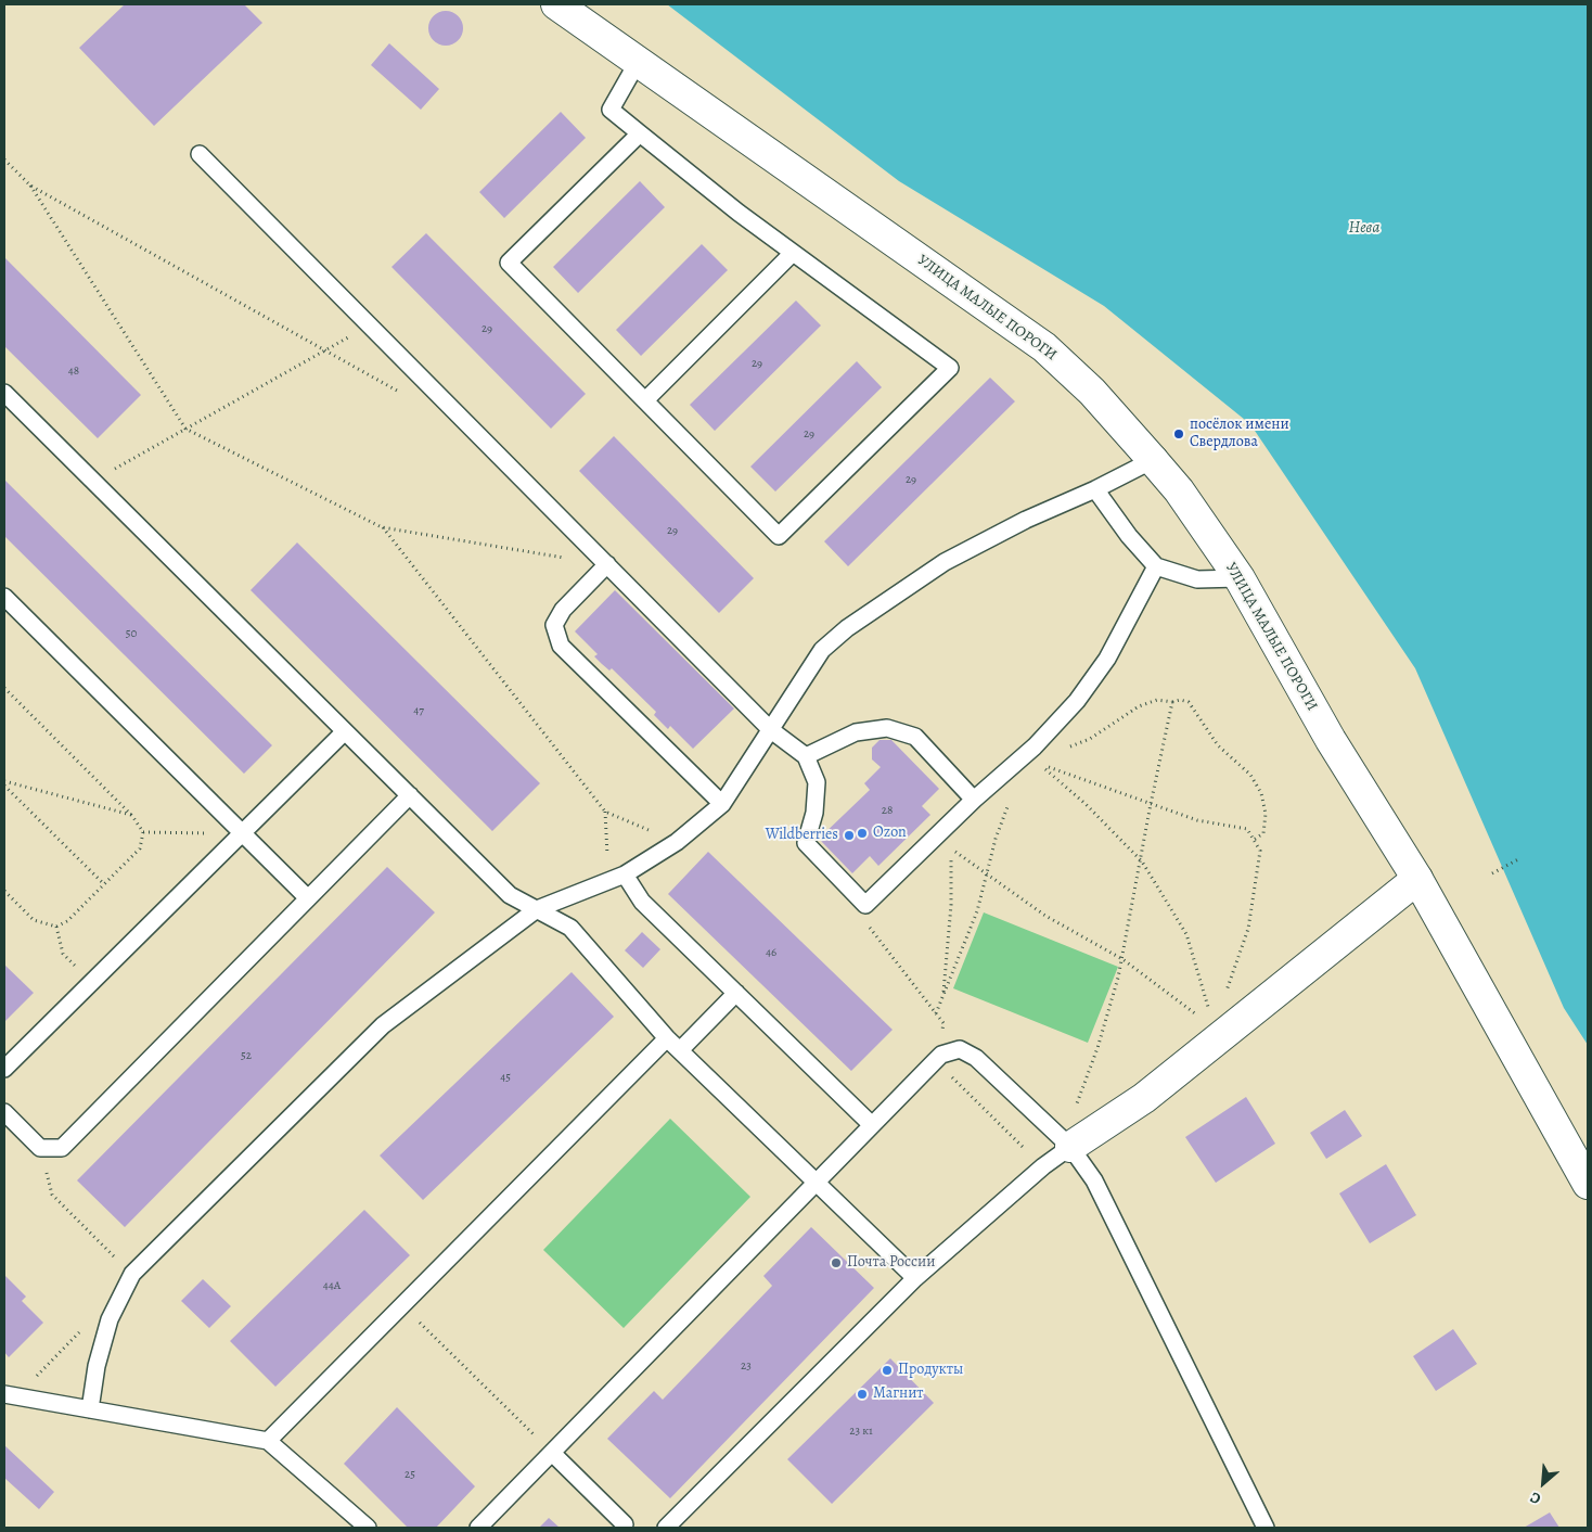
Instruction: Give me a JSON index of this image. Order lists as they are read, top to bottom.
{
  "streets": {
    "street": ["УЛИЦА МАЛЫЕ ПОРОГИ"]
  },
  "water": ["Нева"],
  "places": [
    "посёлок имени Свердлова",
    "Ozon",
    "Wildberries",
    "Почта России",
    "Продукты",
    "Магнит"
  ],
  "house_numbers": [
    "29",
    "29",
    "48",
    "29",
    "29",
    "29",
    "50",
    "47",
    "28",
    "46",
    "52",
    "45",
    "44А",
    "23",
    "23 к1",
    "25"
  ],
  "north": "bottom left"
}
